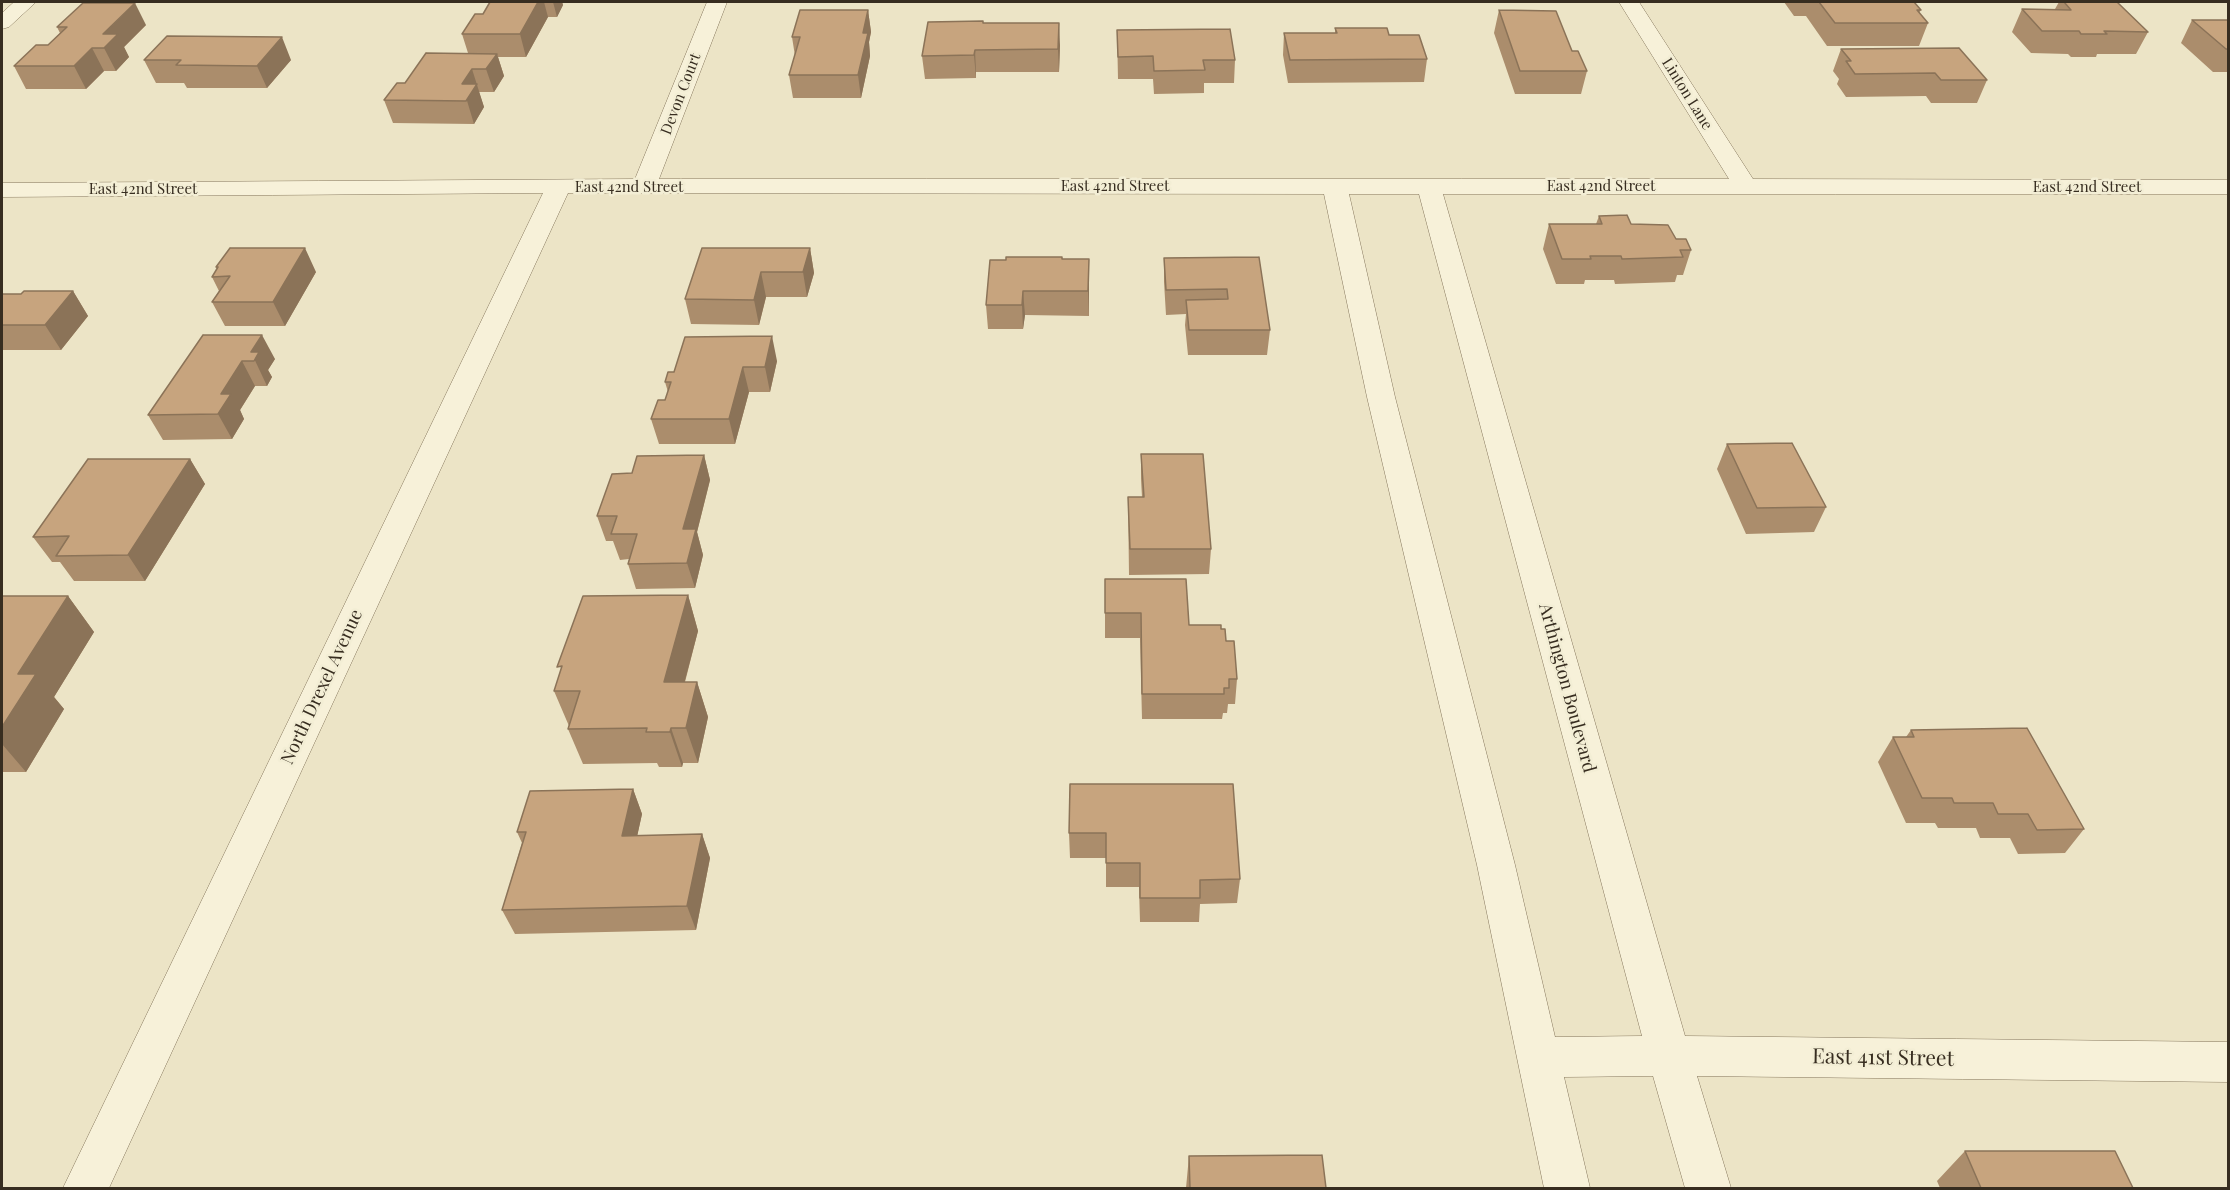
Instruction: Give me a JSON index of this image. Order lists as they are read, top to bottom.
{
  "streets": {
    "street": [
      "Devon Court",
      "Linton Lane",
      "East 42nd Street",
      "North Drexel Avenue",
      "Arthington Boulevard",
      "East 41st Street"
    ]
  },
  "crossings": [
    ["Devon Court", "East 42nd Street"],
    ["Linton Lane", "East 42nd Street"],
    ["East 42nd Street", "North Drexel Avenue"],
    ["East 42nd Street", "Arthington Boulevard"],
    ["Arthington Boulevard", "East 41st Street"]
  ]
}
